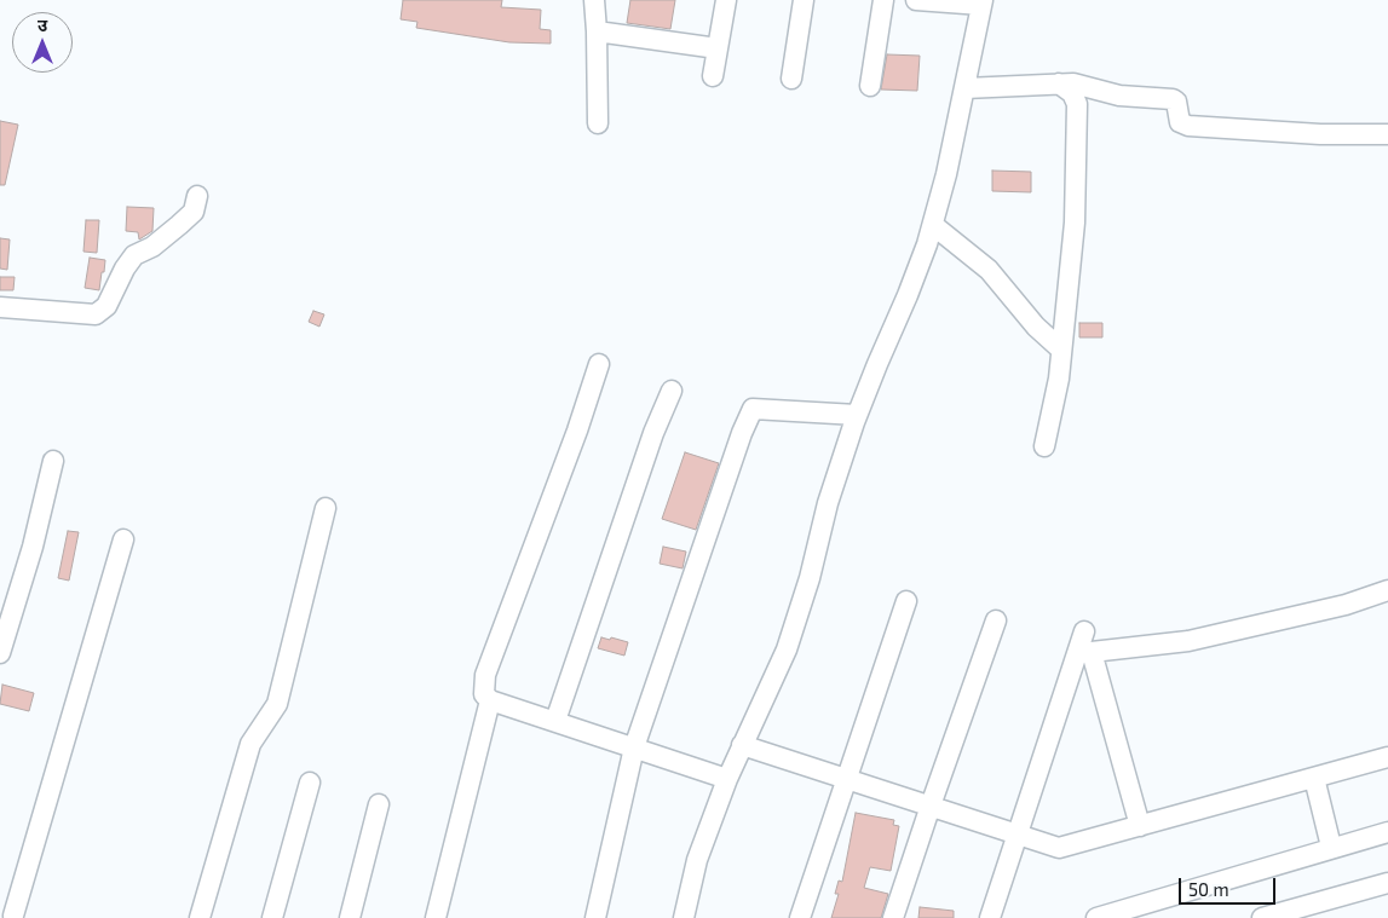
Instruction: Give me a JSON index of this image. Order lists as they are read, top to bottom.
{
  "scale_bar": "50 m",
  "north": "top"
}
